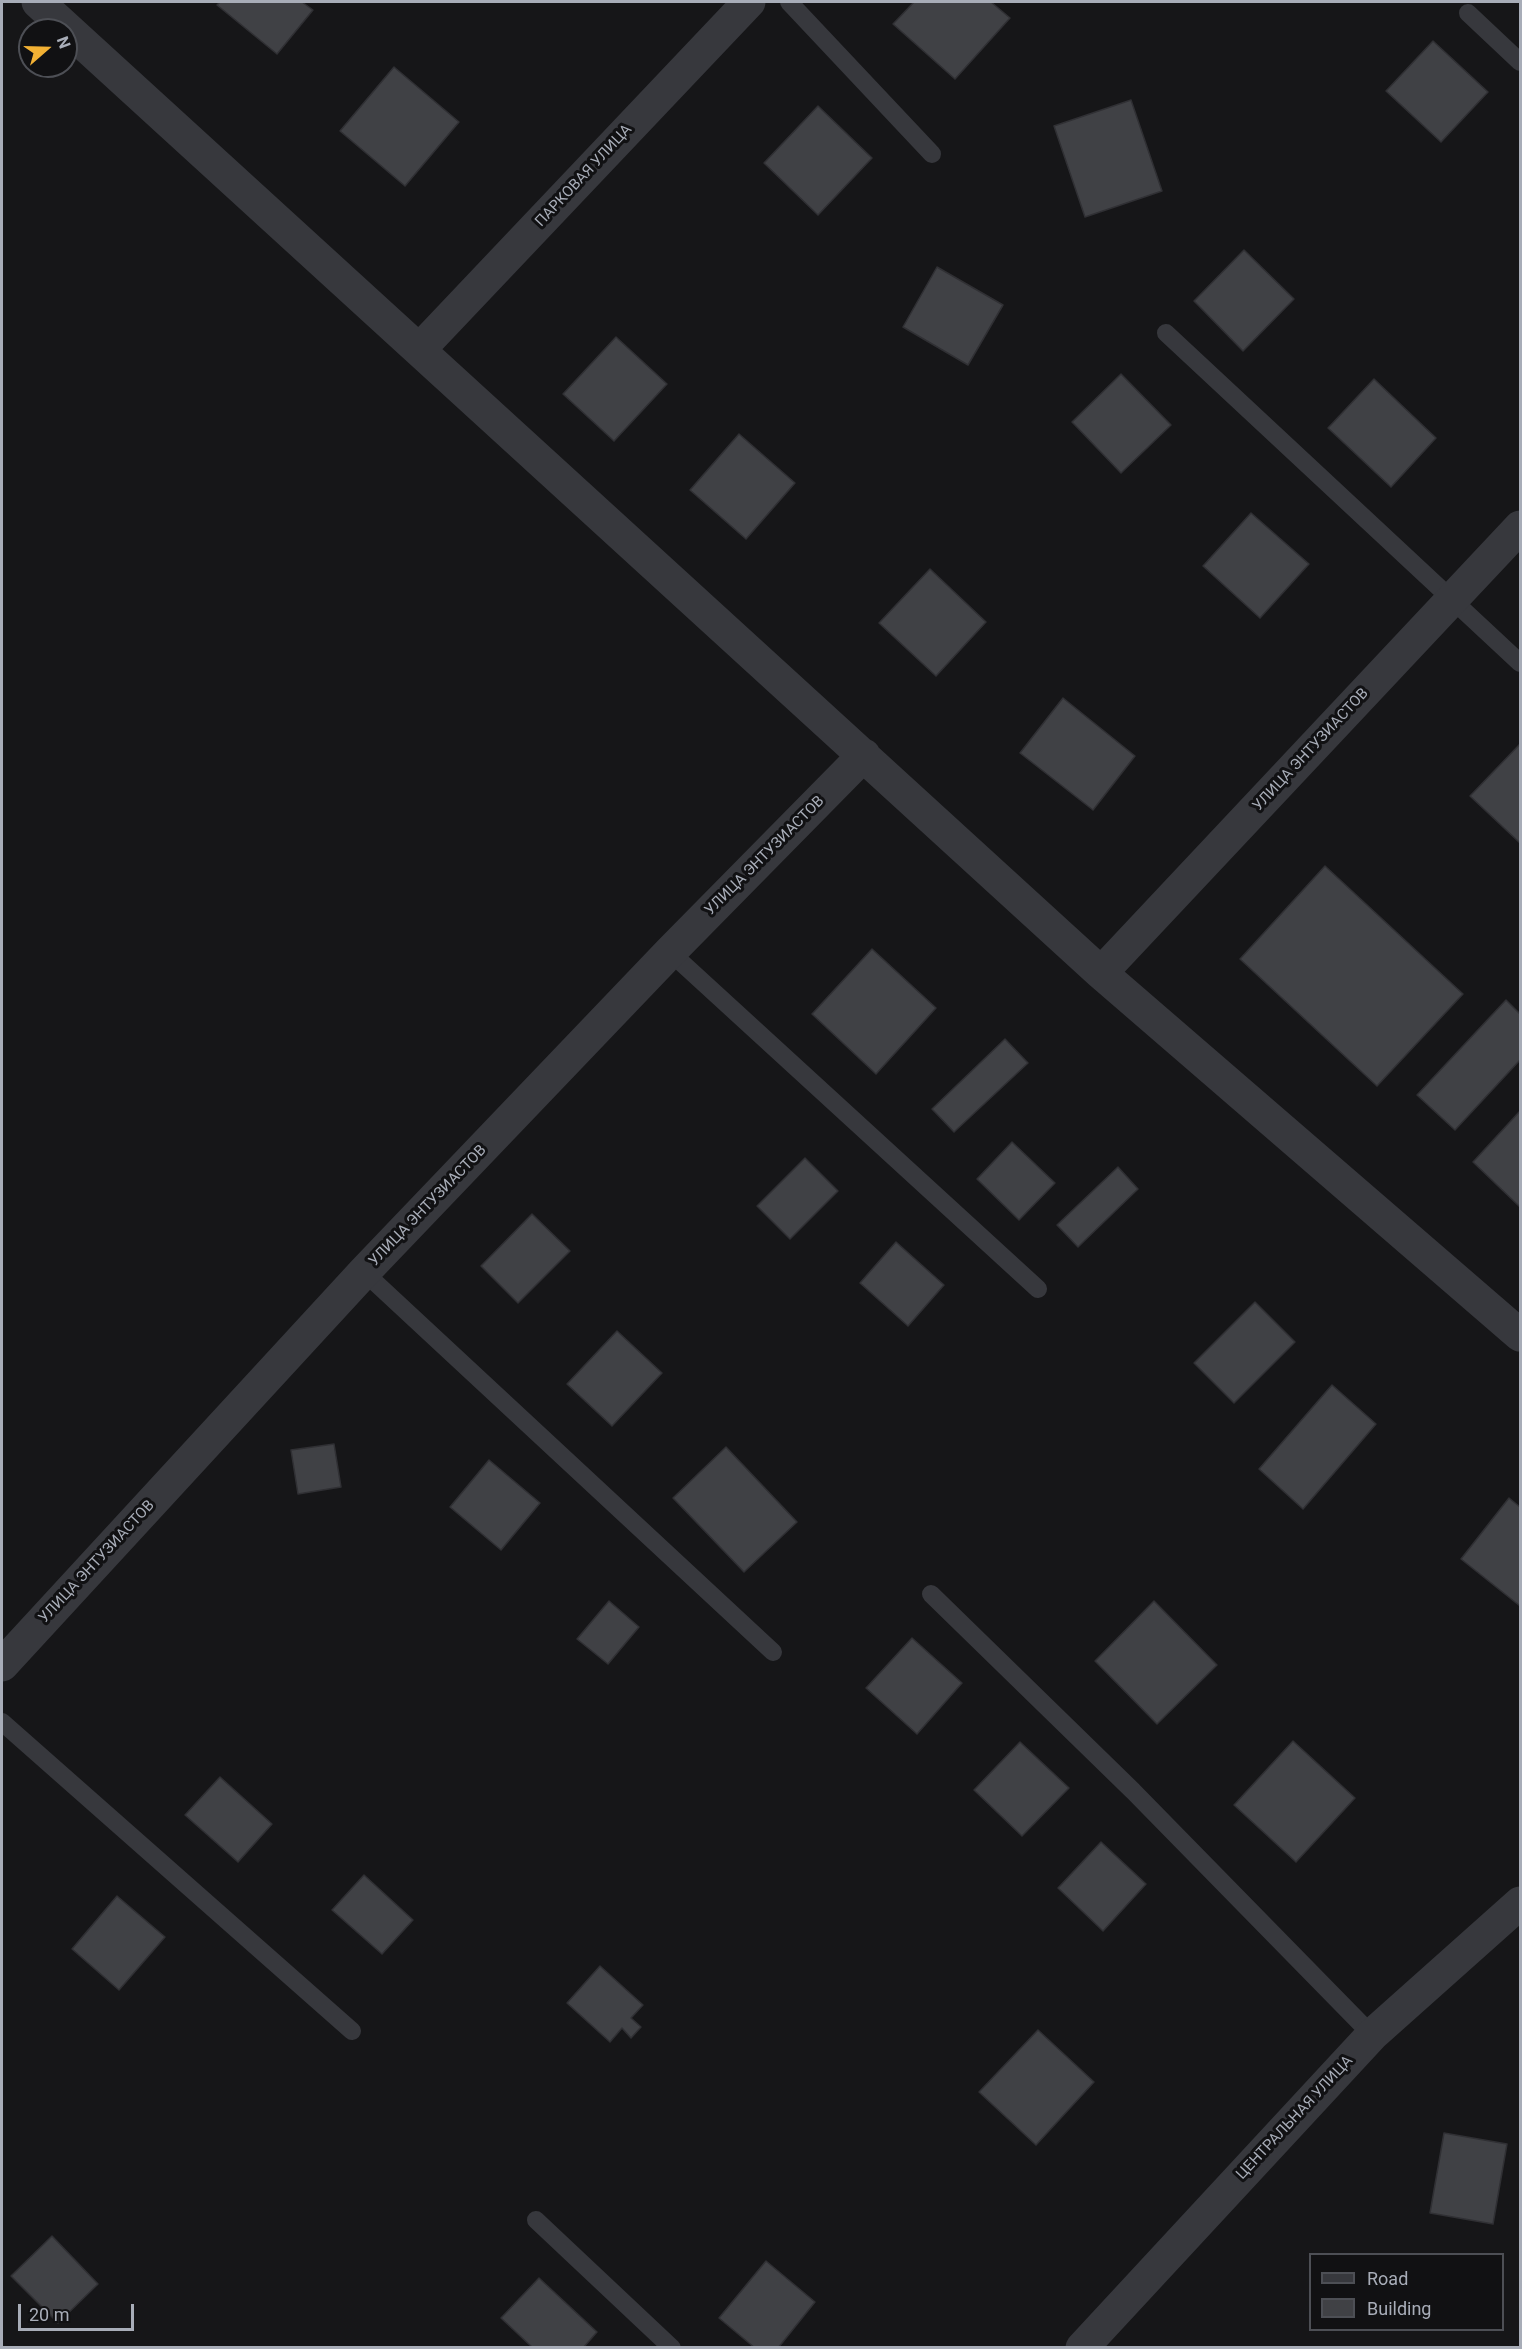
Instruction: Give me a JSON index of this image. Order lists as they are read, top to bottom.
{
  "streets": {
    "street": ["ПАРКОВАЯ УЛИЦА", "УЛИЦА ЭНТУЗИАСТОВ", "ЦЕНТРАЛЬНАЯ УЛИЦА"]
  },
  "legend": ["Road", "Building"],
  "scale_bar": "20 m",
  "north": "right"
}
